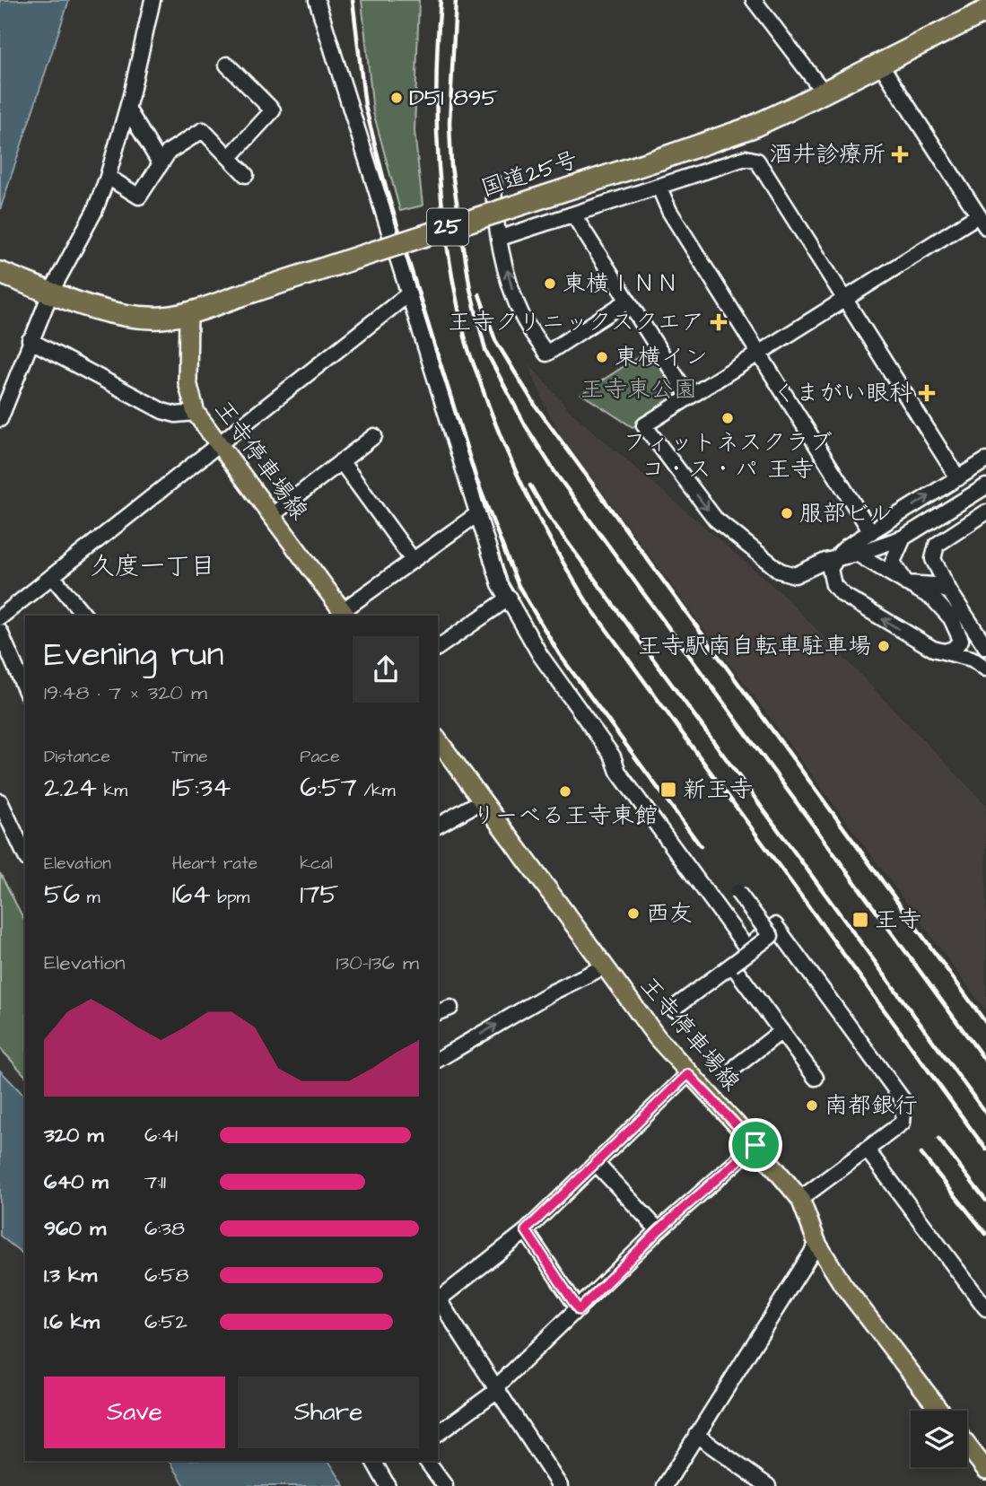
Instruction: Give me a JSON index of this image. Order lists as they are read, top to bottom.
{
  "streets": {
    "highway": ["国道25号", "25"],
    "main road": ["王寺停車場線"]
  },
  "crossings": [
    ["国道25号", "王寺停車場線"]
  ],
  "districts": ["久度一丁目"],
  "parks": ["王寺東公園"],
  "places": {
    "other": [
      "D51 895",
      "東横ＩＮＮ",
      "東横イン",
      "フィットネスクラブ コ・ス・パ 王寺",
      "服部ビル",
      "王寺駅南自転車駐車場",
      "りーべる王寺東館",
      "西友",
      "南都銀行"
    ],
    "health": ["酒井診療所", "王寺クリニックスクエア", "くまがい眼科"],
    "transit": ["新王寺", "王寺"]
  },
  "page": {
    "heading": ["Evening run", "19:48 · 7 × 320 m"],
    "stats": [
      ["Distance", "2.24 km"],
      ["Time", "15:34"],
      ["Pace", "6:57 /km"],
      ["Elevation", "56 m"],
      ["Heart rate", "164 bpm"],
      ["kcal", "175"]
    ],
    "chart": ["Elevation", "130–136 m"],
    "list": [
      {
        "name": "320 m",
        "note": "6:41"
      },
      {
        "name": "640 m",
        "note": "7:11"
      },
      {
        "name": "960 m",
        "note": "6:38"
      },
      {
        "name": "1.3 km",
        "note": "6:58"
      },
      {
        "name": "1.6 km",
        "note": "6:52"
      }
    ],
    "buttons": ["Save", "Share"]
  }
}
